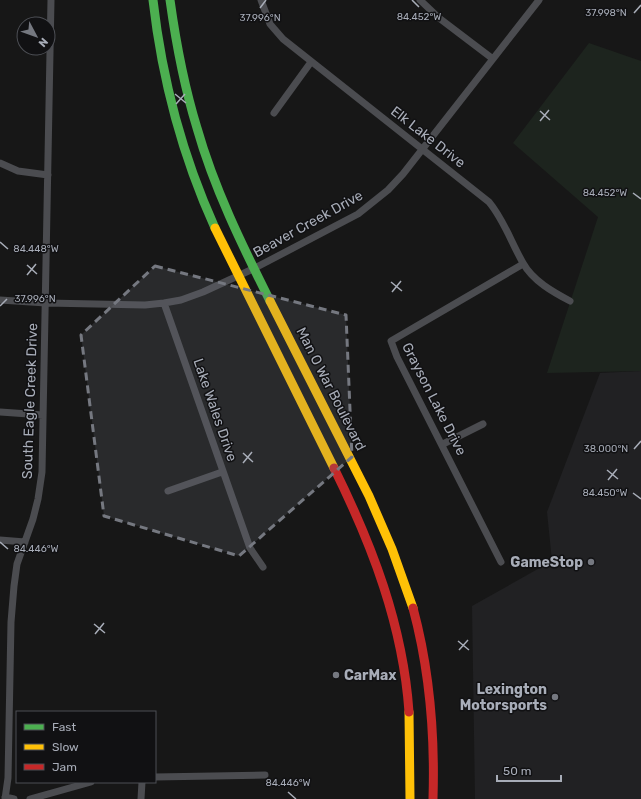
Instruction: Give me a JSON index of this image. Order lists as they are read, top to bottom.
{
  "streets": {
    "main road": ["Man O War Boulevard"],
    "street": [
      "Elk Lake Drive",
      "Beaver Creek Drive",
      "Grayson Lake Drive",
      "South Eagle Creek Drive",
      "Lake Wales Drive"
    ]
  },
  "crossings": [
    ["Elk Lake Drive", "Beaver Creek Drive"],
    ["Elk Lake Drive", "Grayson Lake Drive"],
    ["Beaver Creek Drive", "Man O War Boulevard"],
    ["Beaver Creek Drive", "South Eagle Creek Drive"],
    ["Beaver Creek Drive", "Lake Wales Drive"]
  ],
  "places": ["GameStop", "CarMax", "Lexington Motorsports"],
  "legend": ["Fast", "Slow", "Jam"],
  "scale_bar": "50 m",
  "north": "bottom right",
  "coordinates": [
    "37.998°N",
    "84.452°W",
    "37.996°N",
    "84.448°W",
    "38.000°N",
    "84.450°W",
    "84.446°W"
  ]
}
